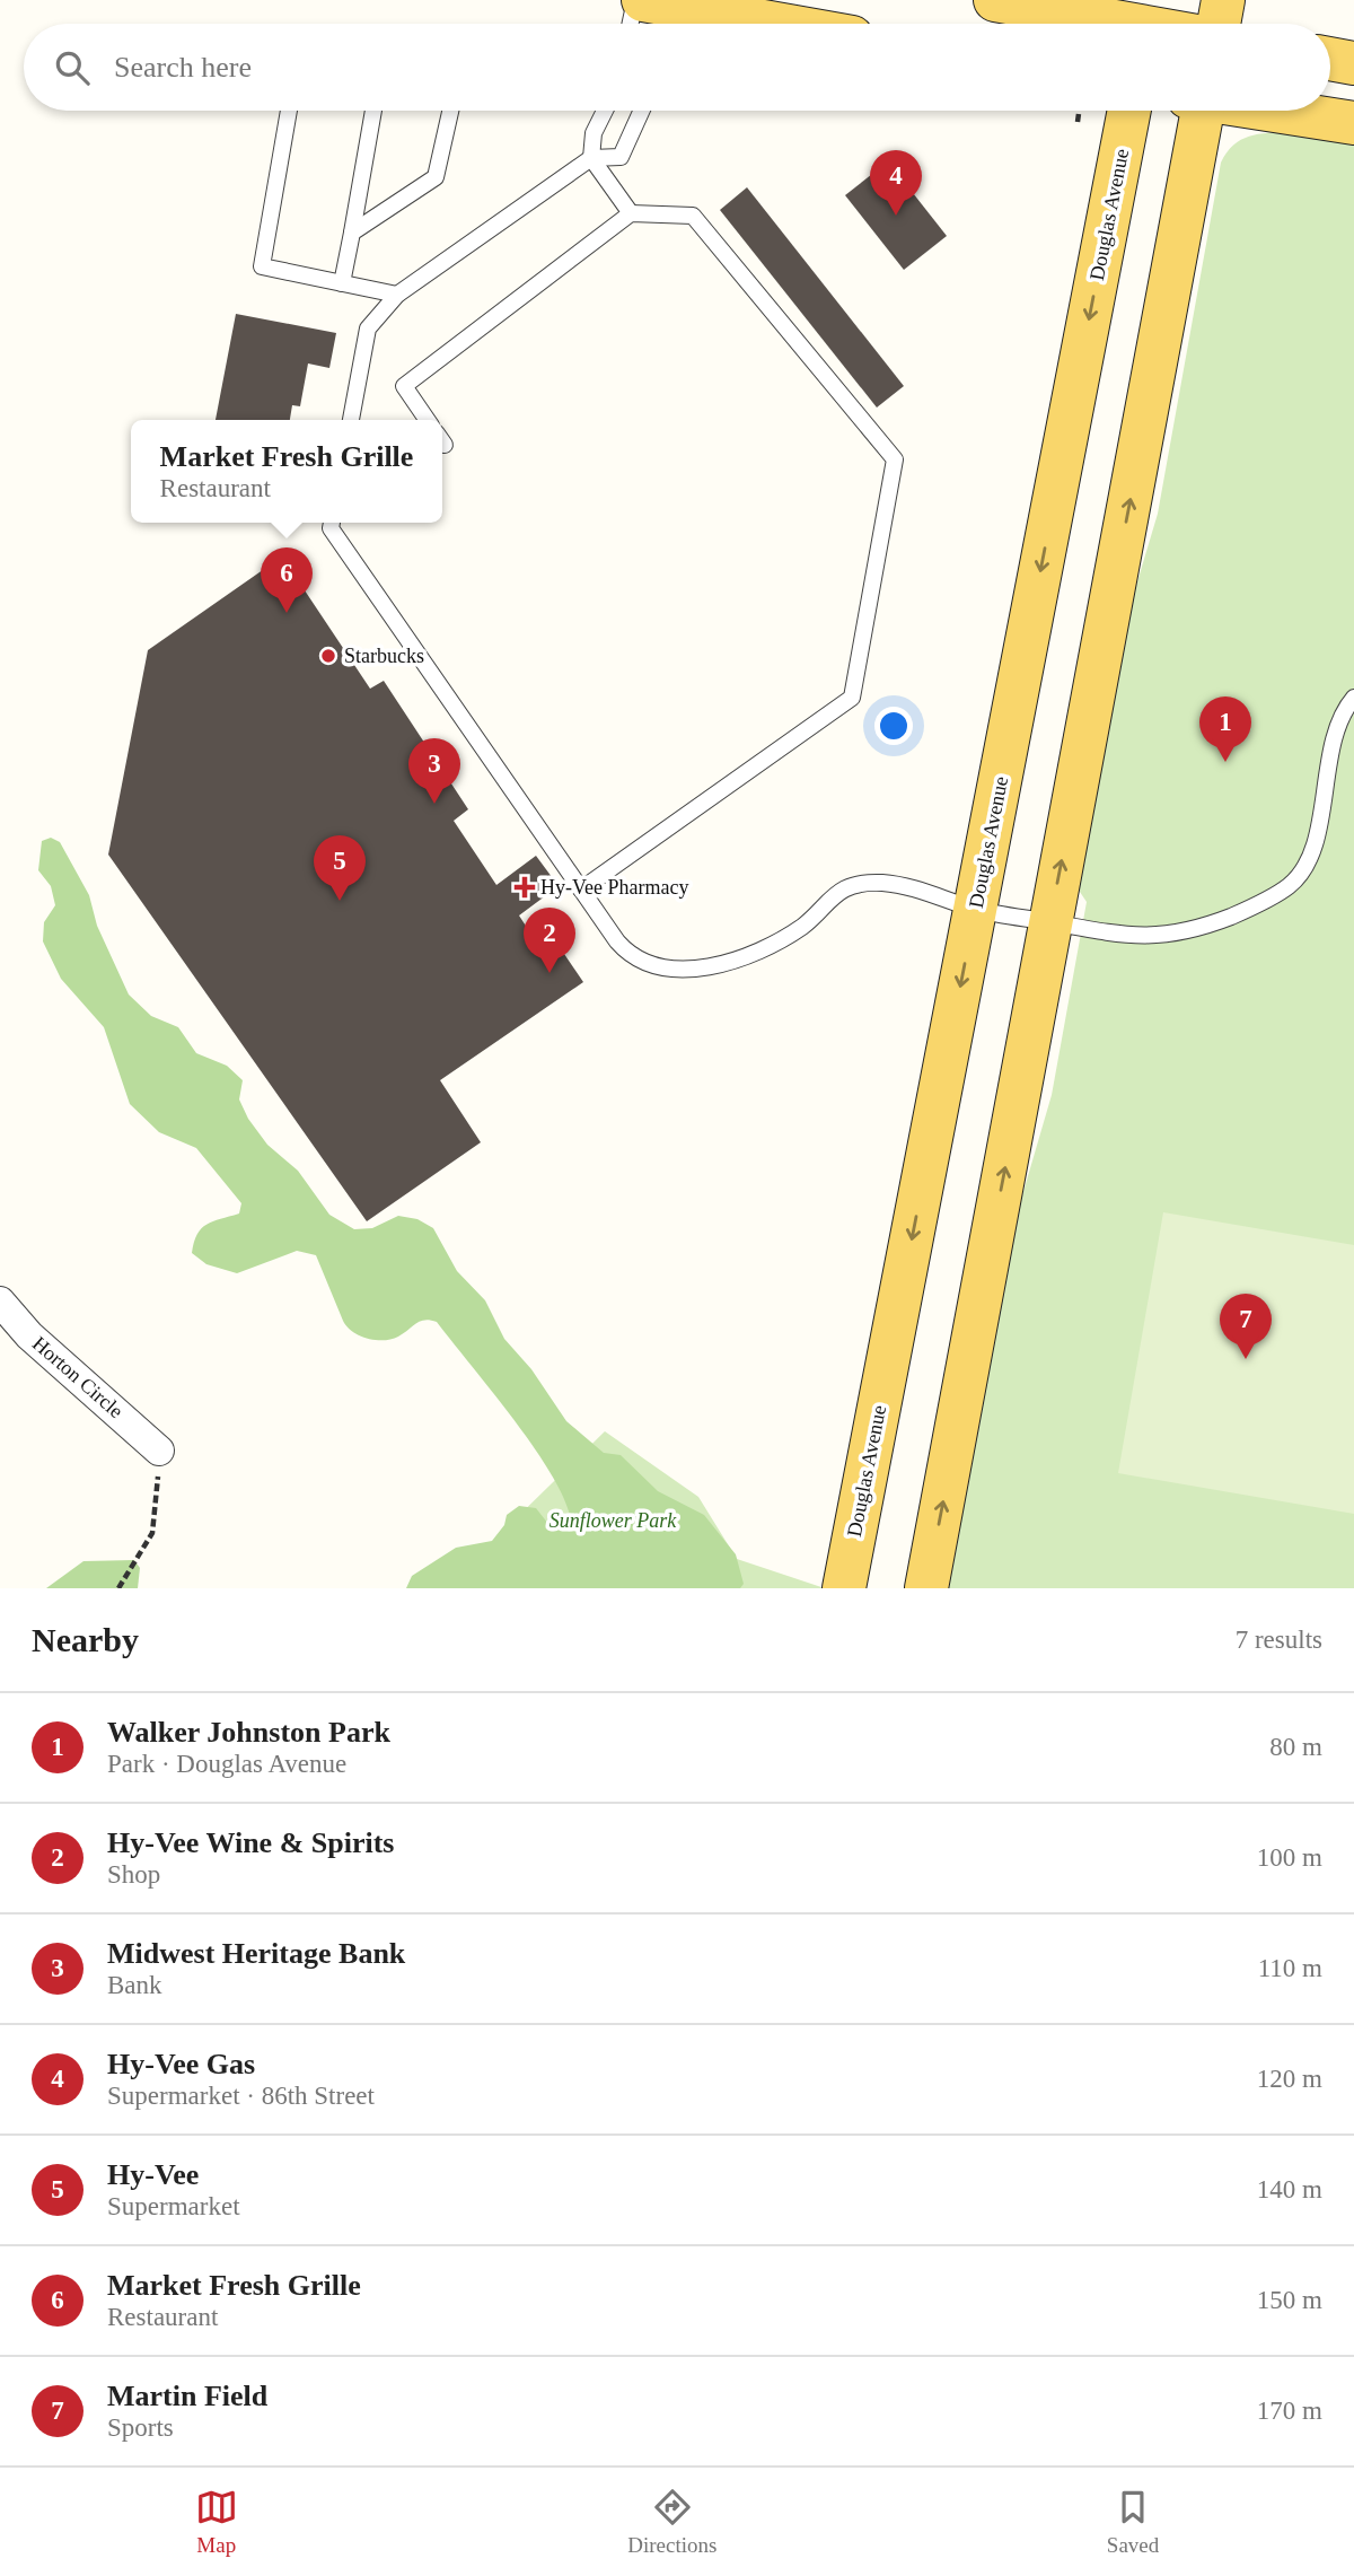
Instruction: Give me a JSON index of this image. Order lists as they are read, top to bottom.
{
  "streets": {
    "main road": ["Douglas Avenue"],
    "street": ["Horton Circle"]
  },
  "parks": ["Sunflower Park"],
  "places": {
    "other": ["Starbucks"],
    "health": ["Hy-Vee Pharmacy"]
  },
  "page": {
    "search": "Search here",
    "pins": [
      "4",
      "6",
      "1",
      "3",
      "5",
      "2",
      "7"
    ],
    "popup": ["Market Fresh Grille", "Restaurant"],
    "heading": ["Nearby", "7 results"],
    "list": [
      {
        "mark": "1",
        "name": "Walker Johnston Park",
        "note": "Park · Douglas Avenue",
        "value": "80 m"
      },
      {
        "mark": "2",
        "name": "Hy-Vee Wine & Spirits",
        "note": "Shop",
        "value": "100 m"
      },
      {
        "mark": "3",
        "name": "Midwest Heritage Bank",
        "note": "Bank",
        "value": "110 m"
      },
      {
        "mark": "4",
        "name": "Hy-Vee Gas",
        "note": "Supermarket · 86th Street",
        "value": "120 m"
      },
      {
        "mark": "5",
        "name": "Hy-Vee",
        "note": "Supermarket",
        "value": "140 m"
      },
      {
        "mark": "6",
        "name": "Market Fresh Grille",
        "note": "Restaurant",
        "value": "150 m"
      },
      {
        "mark": "7",
        "name": "Martin Field",
        "note": "Sports",
        "value": "170 m"
      }
    ],
    "nav": ["Map", "Directions", "Saved"]
  }
}
